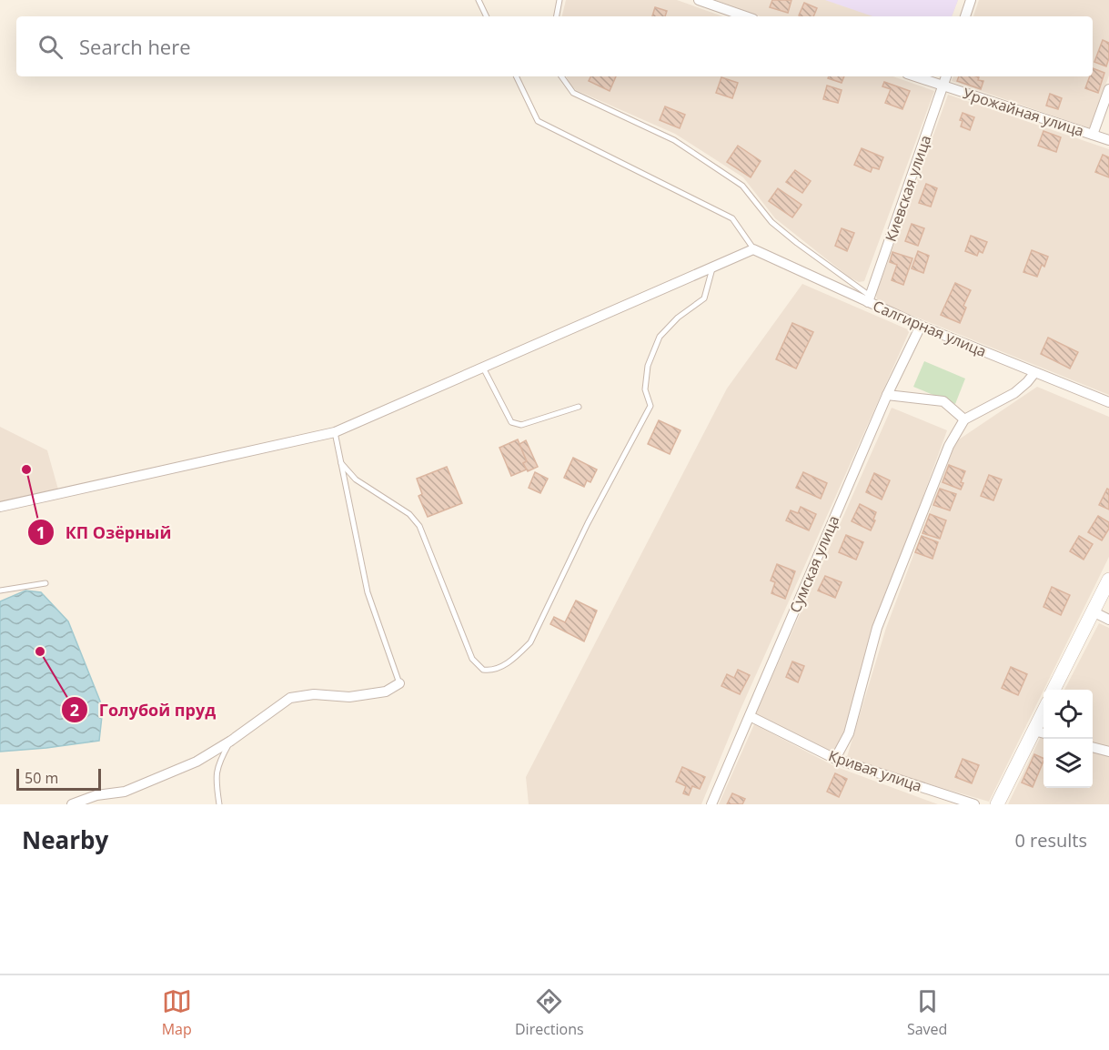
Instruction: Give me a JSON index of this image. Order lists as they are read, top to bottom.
{
  "streets": {
    "street": [
      "Урожайная улица",
      "Киевская улица",
      "Салгирная улица",
      "Сумская улица",
      "Кривая улица"
    ]
  },
  "crossings": [
    ["Урожайная улица", "Киевская улица"],
    ["Киевская улица", "Салгирная улица"],
    ["Салгирная улица", "Сумская улица"],
    ["Сумская улица", "Кривая улица"]
  ],
  "places": ["КП Озёрный", "Голубой пруд"],
  "scale_bar": "50 m",
  "page": {
    "search": "Search here",
    "scale": "50 m",
    "heading": ["Nearby", "0 results"],
    "nav": ["Map", "Directions", "Saved"]
  }
}
